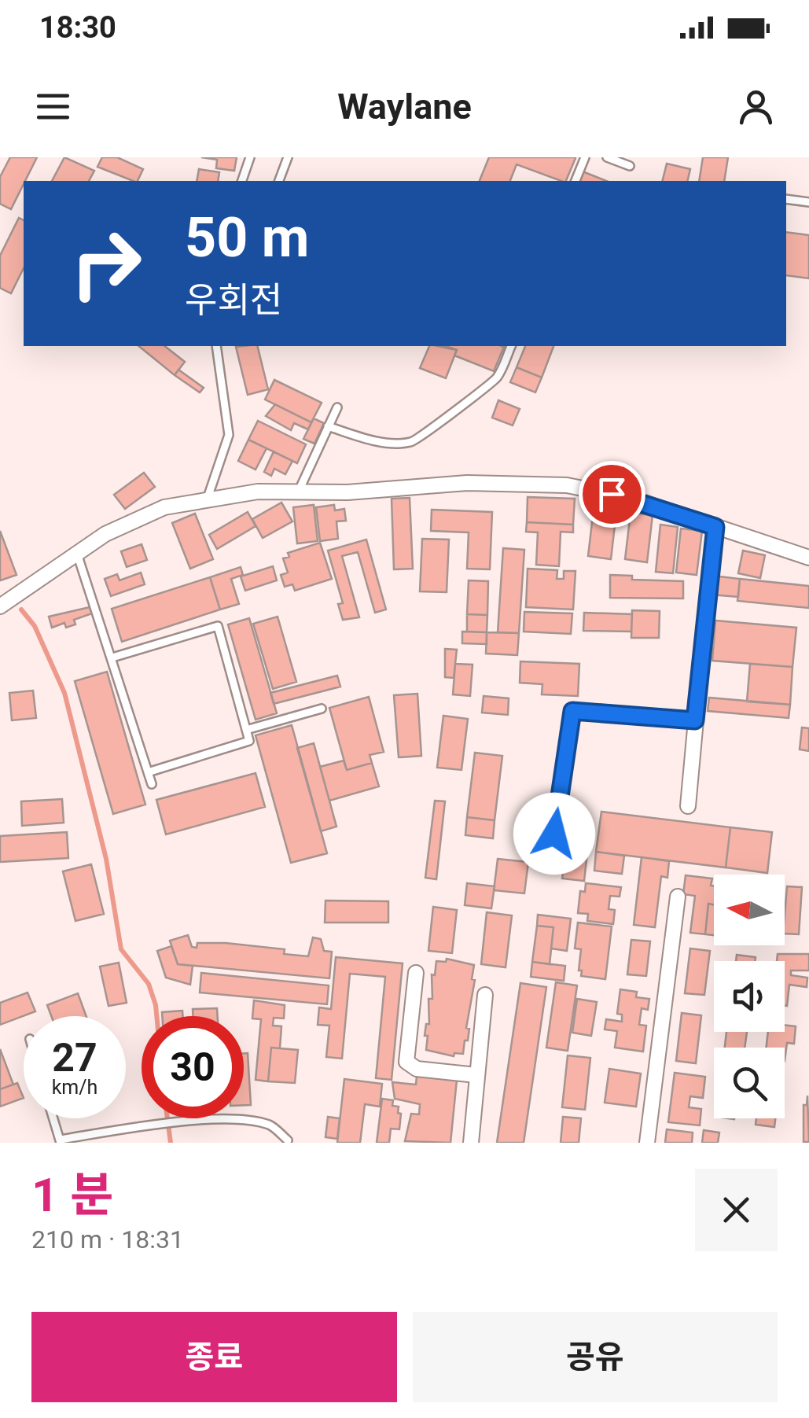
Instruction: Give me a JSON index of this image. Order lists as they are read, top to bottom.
{
  "north": "left",
  "page": {
    "status": "18:30",
    "header": "Waylane",
    "turn": ["50 m", "우회전"],
    "speed": "27 km/h",
    "limit": "30",
    "heading": ["1 분", "210 m · 18:31"],
    "buttons": ["종료", "공유"]
  }
}
